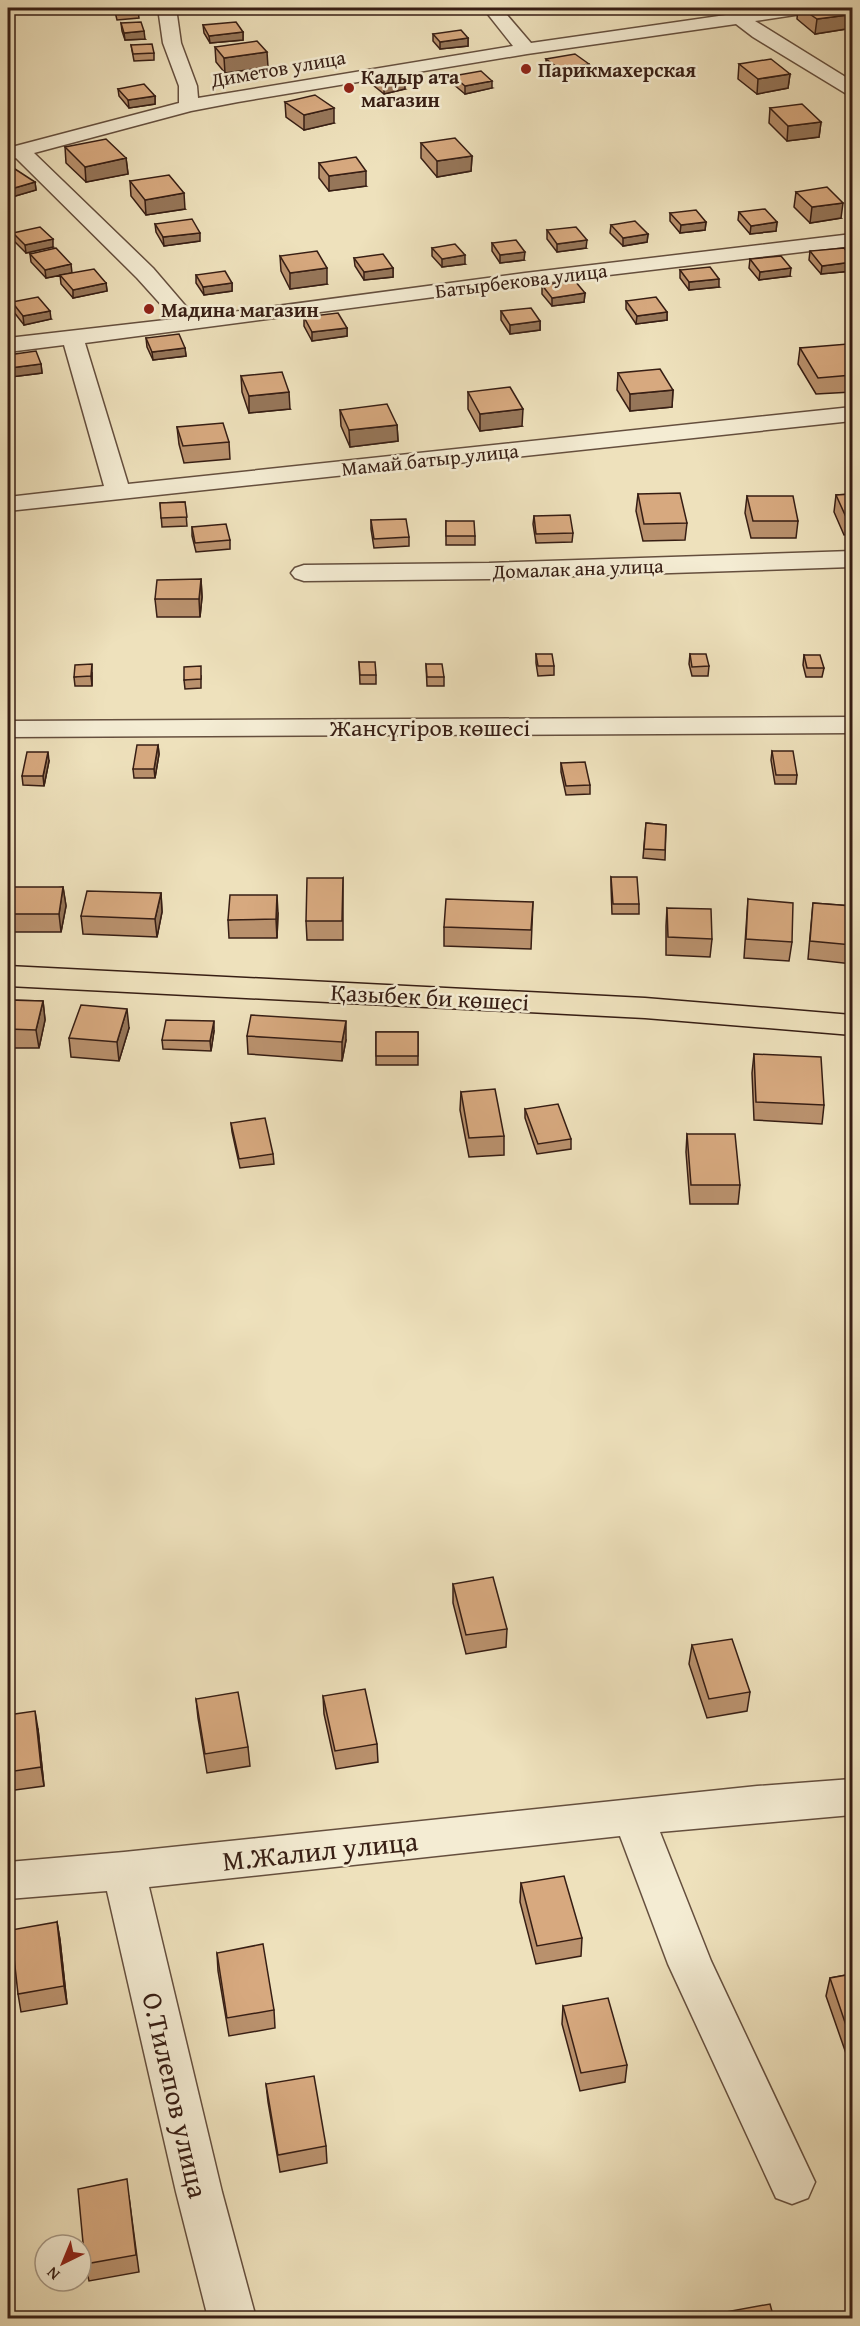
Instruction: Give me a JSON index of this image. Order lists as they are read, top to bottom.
{
  "streets": {
    "main road": ["Қазыбек би көшесі"],
    "street": [
      "Диметов улица",
      "Батырбекова улица",
      "Мамай батыр улица",
      "Домалак ана улица",
      "Жансүгіров көшесі",
      "М.Жалил улица",
      "О.Тилепов улица"
    ]
  },
  "crossings": [
    ["М.Жалил улица", "О.Тилепов улица"]
  ],
  "places": ["Парикмахерская", "Кадыр ата магазин", "Мадина магазин"],
  "north": "bottom left"
}
